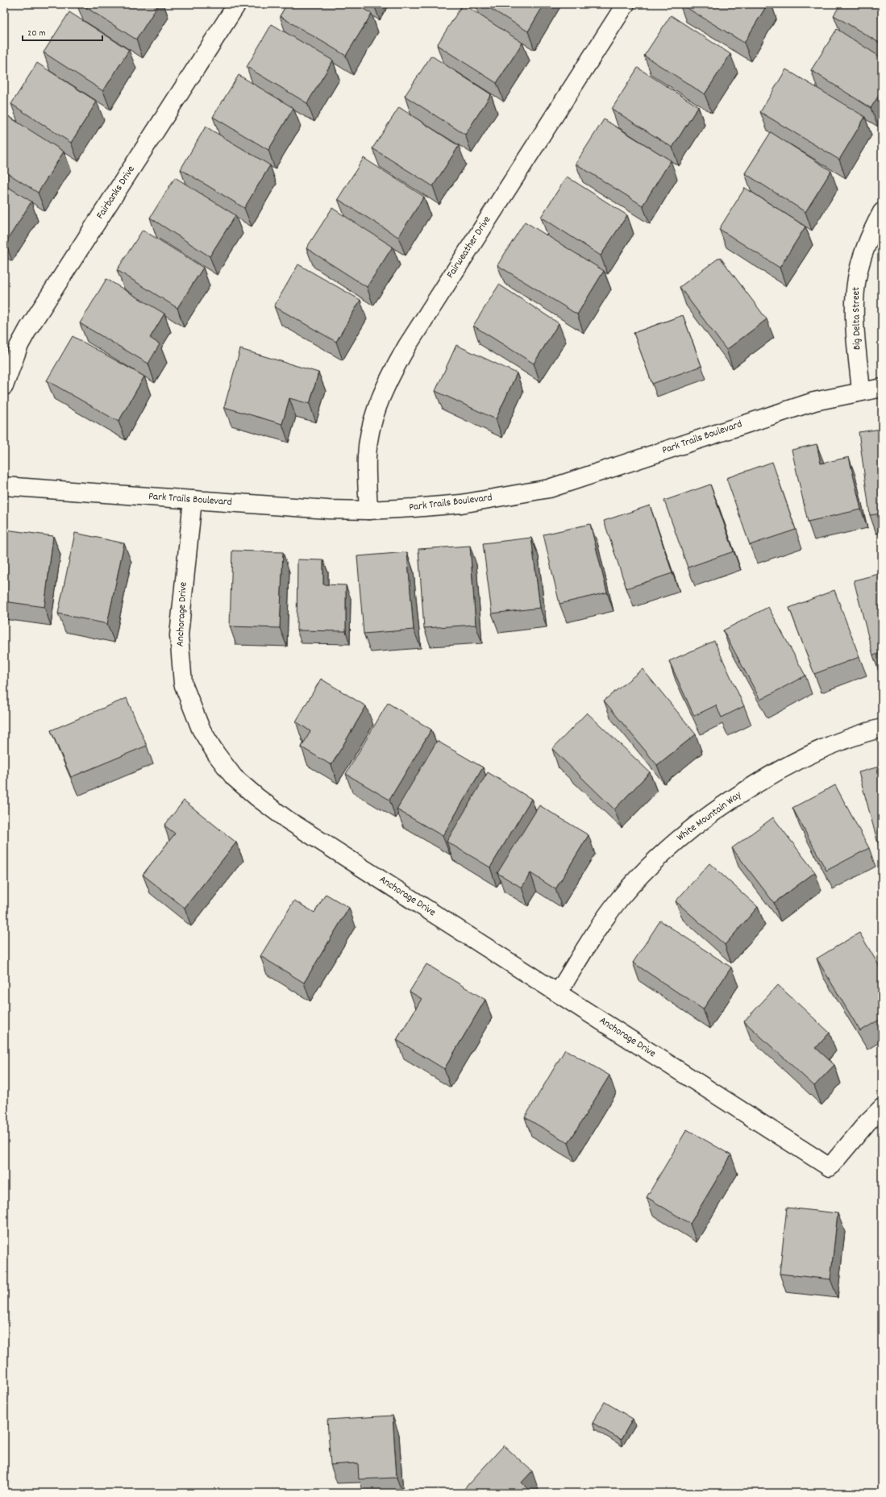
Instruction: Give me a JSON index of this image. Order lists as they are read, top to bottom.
{
  "streets": {
    "street": [
      "Fairbanks Drive",
      "Fairweather Drive",
      "Big Delta Street",
      "Park Trails Boulevard",
      "Anchorage Drive",
      "White Mountain Way"
    ]
  },
  "crossings": [
    ["Fairweather Drive", "Park Trails Boulevard"],
    ["Big Delta Street", "Park Trails Boulevard"],
    ["Park Trails Boulevard", "Anchorage Drive"],
    ["Anchorage Drive", "White Mountain Way"]
  ],
  "scale_bar": "20 m"
}
